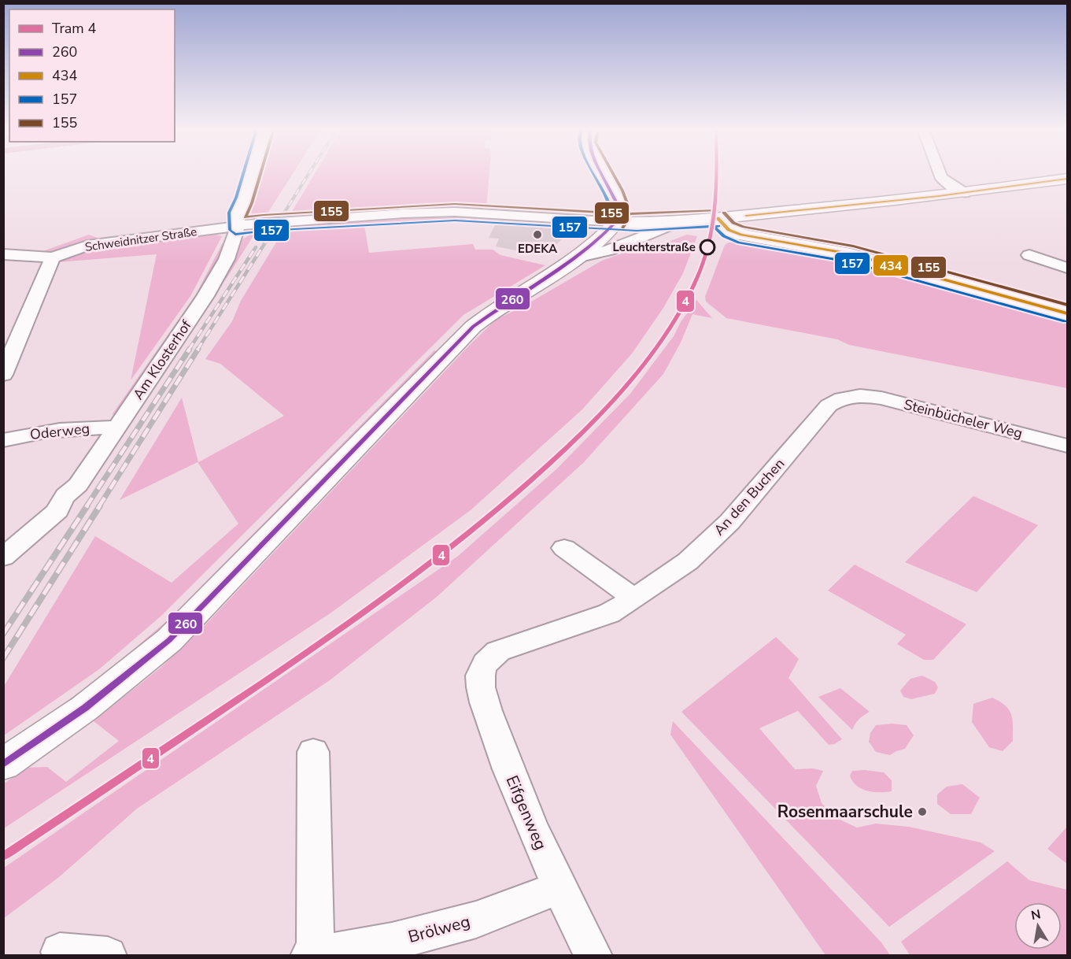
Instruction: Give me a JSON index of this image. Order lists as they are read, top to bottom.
{
  "streets": {
    "street": [
      "Schweidnitzer Straße",
      "Am Klosterhof",
      "Steinbücheler Weg",
      "Oderweg",
      "An den Buchen",
      "Eifgenweg",
      "Brölweg"
    ]
  },
  "crossings": [
    ["Schweidnitzer Straße", "Am Klosterhof"],
    ["Am Klosterhof", "Oderweg"],
    ["Steinbücheler Weg", "An den Buchen"],
    ["An den Buchen", "Eifgenweg"],
    ["Eifgenweg", "Brölweg"]
  ],
  "places": ["EDEKA", "Leuchterstraße", "Rosenmaarschule"],
  "lines": [
    "tram line 4",
    "transit line 260",
    "transit line 157",
    "transit line 155",
    "transit line 434"
  ],
  "legend": [
    "Tram 4",
    "260",
    "434",
    "157",
    "155"
  ],
  "north": "top"
}
